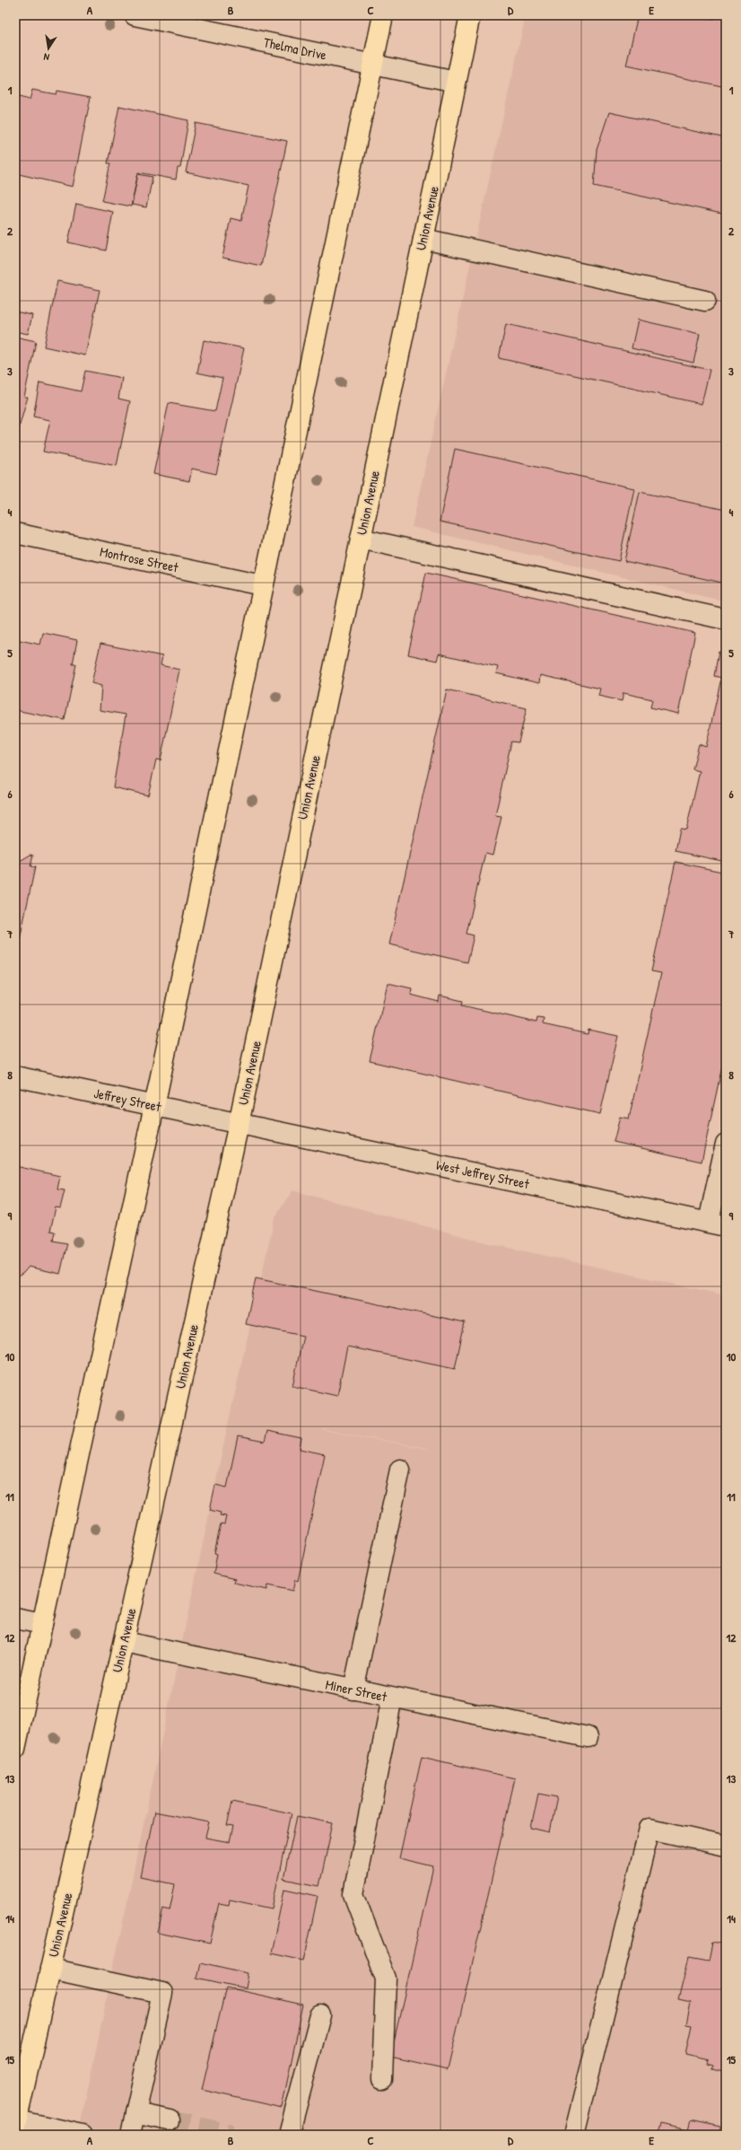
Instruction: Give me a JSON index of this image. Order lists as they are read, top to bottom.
{
  "streets": {
    "main road": ["Union Avenue"],
    "street": [
      "Thelma Drive",
      "Montrose Street",
      "Jeffrey Street",
      "West Jeffrey Street",
      "Miner Street"
    ]
  },
  "crossings": [
    ["Thelma Drive", "Union Avenue"],
    ["Union Avenue", "Jeffrey Street"],
    ["Union Avenue", "West Jeffrey Street"],
    ["Union Avenue", "Miner Street"],
    ["Jeffrey Street", "West Jeffrey Street"]
  ],
  "north": "bottom",
  "grid": {
    "columns": [
      "A",
      "B",
      "C",
      "D",
      "E"
    ],
    "rows": [
      "1",
      "2",
      "3",
      "4",
      "5",
      "6",
      "7",
      "8",
      "9",
      "10",
      "11",
      "12",
      "13",
      "14",
      "15"
    ]
  }
}
